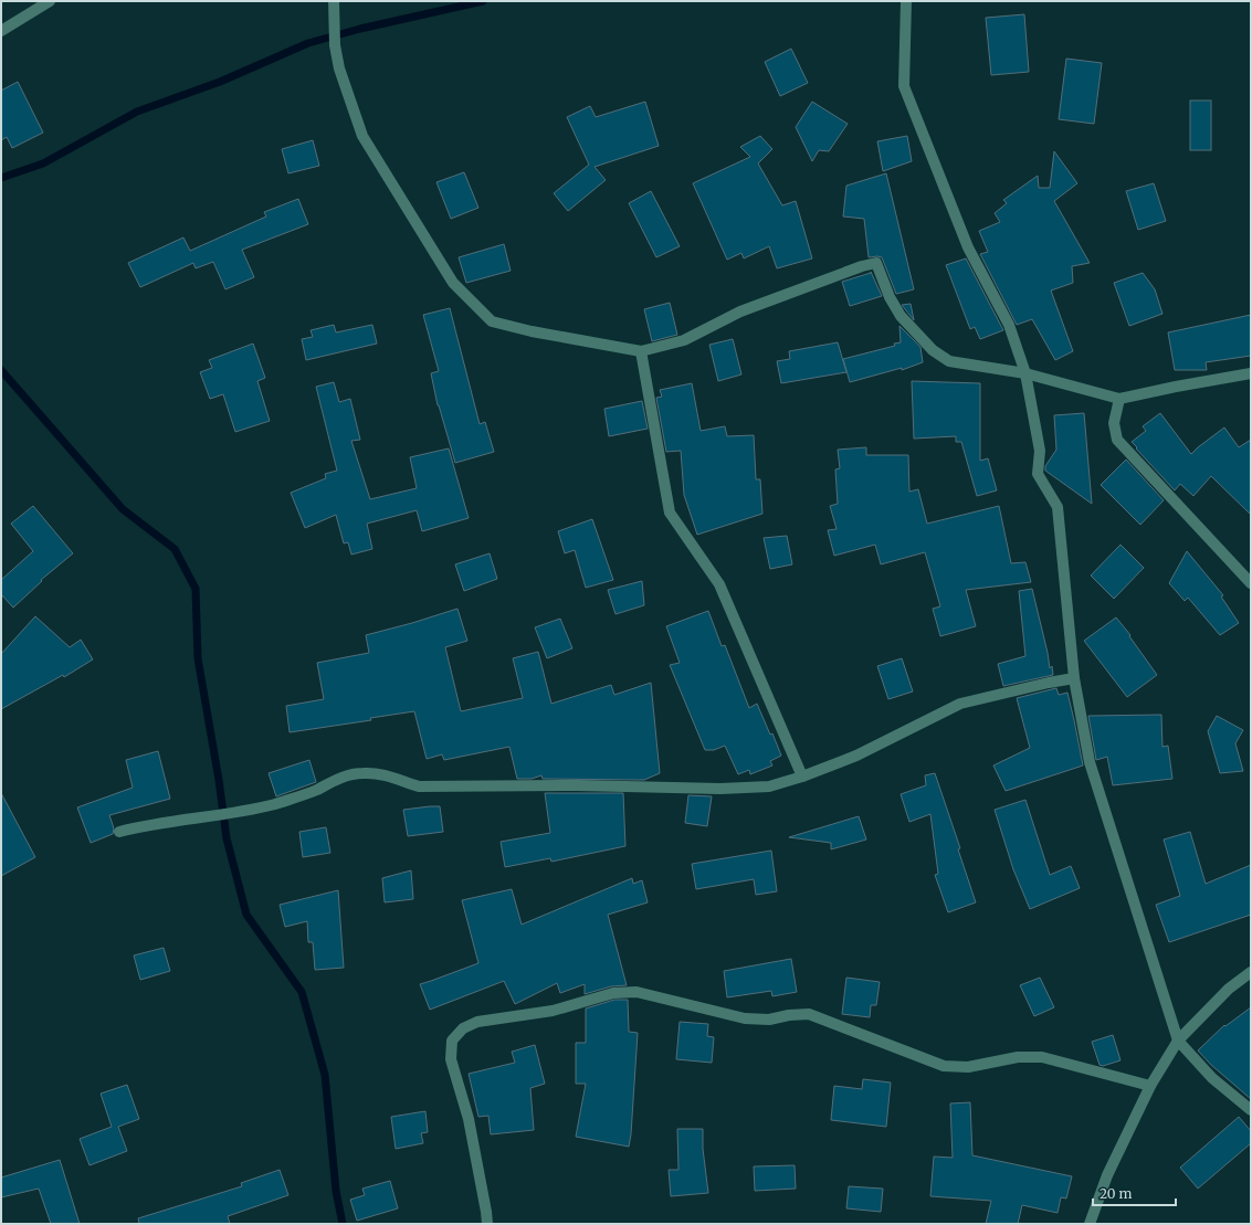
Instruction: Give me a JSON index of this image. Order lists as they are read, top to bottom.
{
  "scale_bar": "20 m"
}
